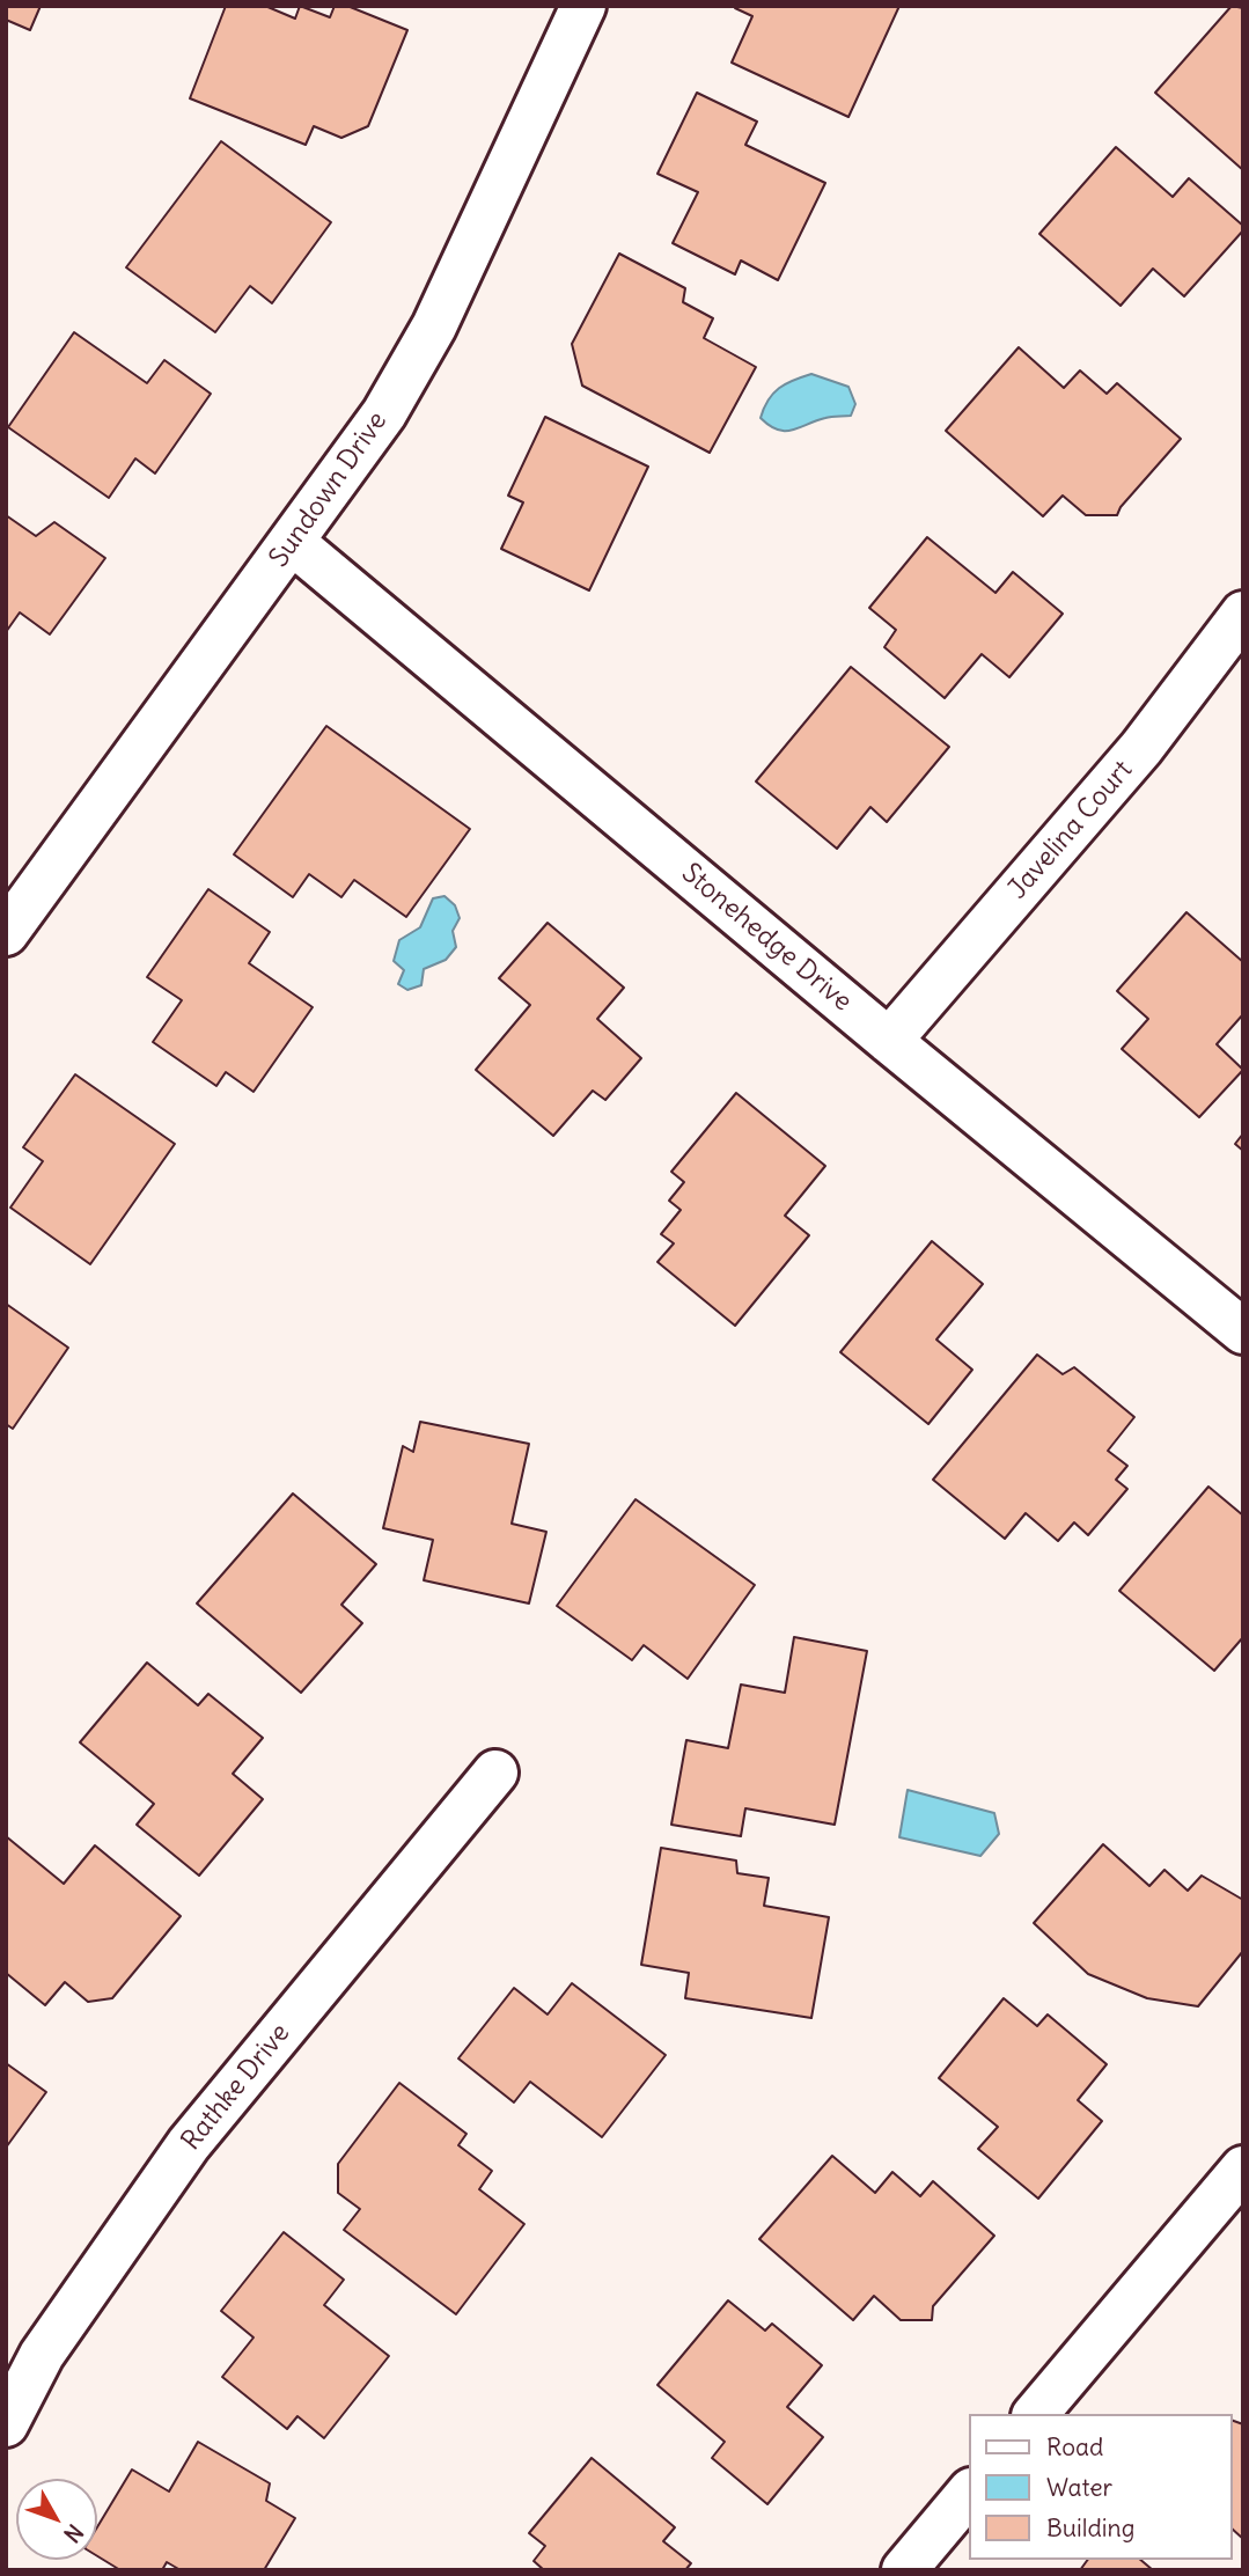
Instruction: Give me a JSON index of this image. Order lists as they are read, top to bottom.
{
  "streets": {
    "street": [
      "Sundown Drive",
      "Javelina Court",
      "Stonehedge Drive",
      "Rathke Drive"
    ]
  },
  "crossings": [
    ["Sundown Drive", "Stonehedge Drive"],
    ["Javelina Court", "Stonehedge Drive"]
  ],
  "legend": ["Road", "Water", "Building"],
  "north": "bottom right"
}
